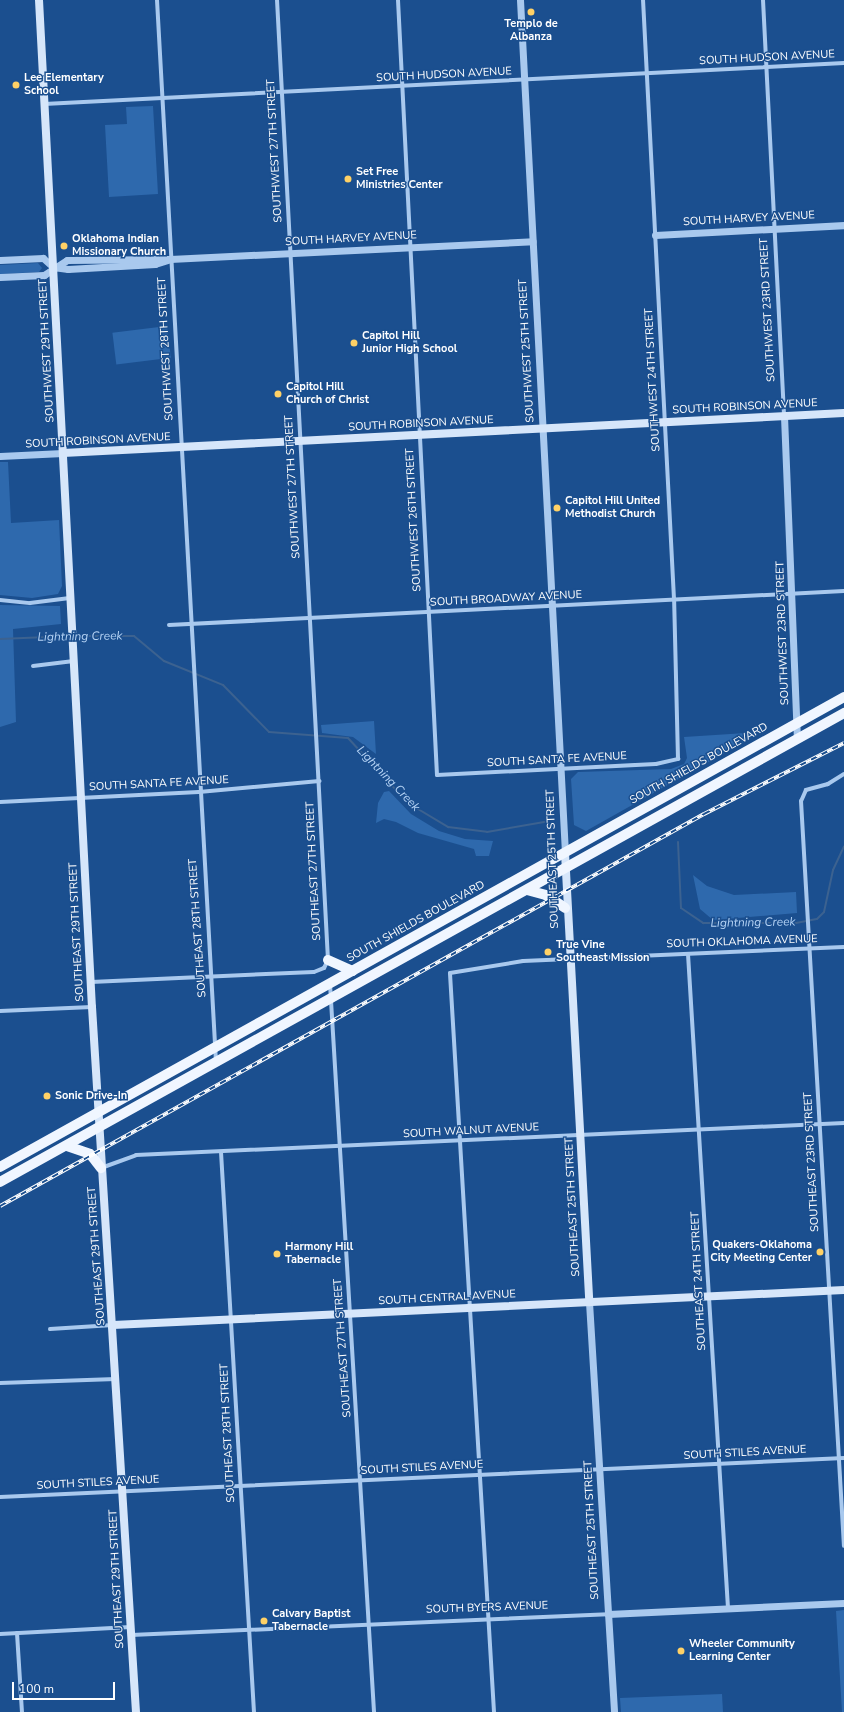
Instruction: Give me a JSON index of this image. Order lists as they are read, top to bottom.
{
  "streets": {
    "main road": [
      "SOUTHWEST 29TH STREET",
      "SOUTH ROBINSON AVENUE",
      "SOUTH SHIELDS BOULEVARD",
      "SOUTHEAST 25TH STREET",
      "SOUTHEAST 29TH STREET",
      "SOUTH CENTRAL AVENUE"
    ],
    "street": [
      "SOUTH HUDSON AVENUE",
      "SOUTHWEST 27TH STREET",
      "SOUTH HARVEY AVENUE",
      "SOUTHWEST 23RD STREET",
      "SOUTHWEST 28TH STREET",
      "SOUTHWEST 25TH STREET",
      "SOUTHWEST 24TH STREET",
      "SOUTHWEST 26TH STREET",
      "SOUTH BROADWAY AVENUE",
      "SOUTH SANTA FE AVENUE",
      "SOUTHEAST 27TH STREET",
      "SOUTHEAST 28TH STREET",
      "SOUTH OKLAHOMA AVENUE",
      "SOUTH WALNUT AVENUE",
      "SOUTHEAST 23RD STREET",
      "SOUTHEAST 24TH STREET",
      "SOUTH STILES AVENUE",
      "SOUTH BYERS AVENUE"
    ]
  },
  "crossings": [
    ["SOUTH HUDSON AVENUE", "SOUTHWEST 27TH STREET"],
    ["SOUTH HUDSON AVENUE", "SOUTHWEST 23RD STREET"],
    ["SOUTH HUDSON AVENUE", "SOUTHWEST 28TH STREET"],
    ["SOUTH HUDSON AVENUE", "SOUTHWEST 29TH STREET"],
    ["SOUTH HUDSON AVENUE", "SOUTHWEST 25TH STREET"],
    ["SOUTH HUDSON AVENUE", "SOUTHWEST 24TH STREET"],
    ["SOUTH HUDSON AVENUE", "SOUTHWEST 26TH STREET"],
    ["SOUTHWEST 27TH STREET", "SOUTH HARVEY AVENUE"],
    ["SOUTHWEST 27TH STREET", "SOUTH ROBINSON AVENUE"],
    ["SOUTHWEST 27TH STREET", "SOUTH BROADWAY AVENUE"],
    ["SOUTHWEST 27TH STREET", "SOUTH SANTA FE AVENUE"],
    ["SOUTHWEST 27TH STREET", "SOUTHEAST 27TH STREET"],
    ["SOUTH HARVEY AVENUE", "SOUTHWEST 23RD STREET"],
    ["SOUTH HARVEY AVENUE", "SOUTHWEST 28TH STREET"],
    ["SOUTH HARVEY AVENUE", "SOUTHWEST 29TH STREET"],
    ["SOUTH HARVEY AVENUE", "SOUTHWEST 25TH STREET"],
    ["SOUTH HARVEY AVENUE", "SOUTHWEST 24TH STREET"],
    ["SOUTH HARVEY AVENUE", "SOUTHWEST 26TH STREET"],
    ["SOUTHWEST 23RD STREET", "SOUTH ROBINSON AVENUE"],
    ["SOUTHWEST 23RD STREET", "SOUTH BROADWAY AVENUE"],
    ["SOUTHWEST 23RD STREET", "SOUTH SHIELDS BOULEVARD"],
    ["SOUTHWEST 28TH STREET", "SOUTH ROBINSON AVENUE"],
    ["SOUTHWEST 28TH STREET", "SOUTH BROADWAY AVENUE"],
    ["SOUTHWEST 28TH STREET", "SOUTH SANTA FE AVENUE"],
    ["SOUTHWEST 28TH STREET", "SOUTHEAST 28TH STREET"],
    ["SOUTHWEST 29TH STREET", "SOUTH ROBINSON AVENUE"],
    ["SOUTHWEST 29TH STREET", "SOUTH SANTA FE AVENUE"],
    ["SOUTHWEST 29TH STREET", "SOUTHEAST 29TH STREET"],
    ["SOUTHWEST 25TH STREET", "SOUTH ROBINSON AVENUE"],
    ["SOUTHWEST 25TH STREET", "SOUTH BROADWAY AVENUE"],
    ["SOUTHWEST 25TH STREET", "SOUTHEAST 25TH STREET"],
    ["SOUTHWEST 24TH STREET", "SOUTH ROBINSON AVENUE"],
    ["SOUTHWEST 24TH STREET", "SOUTH BROADWAY AVENUE"],
    ["SOUTHWEST 24TH STREET", "SOUTH SANTA FE AVENUE"],
    ["SOUTH ROBINSON AVENUE", "SOUTHWEST 26TH STREET"],
    ["SOUTHWEST 26TH STREET", "SOUTH BROADWAY AVENUE"],
    ["SOUTHWEST 26TH STREET", "SOUTH SANTA FE AVENUE"],
    ["SOUTH SANTA FE AVENUE", "SOUTHEAST 25TH STREET"],
    ["SOUTH SANTA FE AVENUE", "SOUTHEAST 27TH STREET"],
    ["SOUTH SANTA FE AVENUE", "SOUTHEAST 28TH STREET"],
    ["SOUTH SANTA FE AVENUE", "SOUTHEAST 29TH STREET"],
    ["SOUTH SHIELDS BOULEVARD", "SOUTHEAST 25TH STREET"],
    ["SOUTH SHIELDS BOULEVARD", "SOUTHEAST 27TH STREET"],
    ["SOUTH SHIELDS BOULEVARD", "SOUTHEAST 28TH STREET"],
    ["SOUTH SHIELDS BOULEVARD", "SOUTHEAST 29TH STREET"],
    ["SOUTHEAST 25TH STREET", "SOUTH OKLAHOMA AVENUE"],
    ["SOUTHEAST 25TH STREET", "SOUTH WALNUT AVENUE"],
    ["SOUTHEAST 25TH STREET", "SOUTH CENTRAL AVENUE"],
    ["SOUTHEAST 25TH STREET", "SOUTH STILES AVENUE"],
    ["SOUTHEAST 25TH STREET", "SOUTH BYERS AVENUE"],
    ["SOUTHEAST 27TH STREET", "SOUTH WALNUT AVENUE"],
    ["SOUTHEAST 27TH STREET", "SOUTH CENTRAL AVENUE"],
    ["SOUTHEAST 27TH STREET", "SOUTH STILES AVENUE"],
    ["SOUTHEAST 27TH STREET", "SOUTH BYERS AVENUE"],
    ["SOUTHEAST 28TH STREET", "SOUTH WALNUT AVENUE"],
    ["SOUTHEAST 28TH STREET", "SOUTH CENTRAL AVENUE"],
    ["SOUTHEAST 28TH STREET", "SOUTH STILES AVENUE"],
    ["SOUTHEAST 28TH STREET", "SOUTH BYERS AVENUE"],
    ["SOUTHEAST 29TH STREET", "SOUTH WALNUT AVENUE"],
    ["SOUTHEAST 29TH STREET", "SOUTH CENTRAL AVENUE"],
    ["SOUTHEAST 29TH STREET", "SOUTH STILES AVENUE"],
    ["SOUTHEAST 29TH STREET", "SOUTH BYERS AVENUE"],
    ["SOUTH OKLAHOMA AVENUE", "SOUTH WALNUT AVENUE"],
    ["SOUTH OKLAHOMA AVENUE", "SOUTHEAST 23RD STREET"],
    ["SOUTH OKLAHOMA AVENUE", "SOUTHEAST 24TH STREET"],
    ["SOUTH WALNUT AVENUE", "SOUTHEAST 23RD STREET"],
    ["SOUTH WALNUT AVENUE", "SOUTHEAST 24TH STREET"],
    ["SOUTHEAST 23RD STREET", "SOUTH CENTRAL AVENUE"],
    ["SOUTHEAST 23RD STREET", "SOUTH STILES AVENUE"],
    ["SOUTHEAST 24TH STREET", "SOUTH CENTRAL AVENUE"],
    ["SOUTHEAST 24TH STREET", "SOUTH STILES AVENUE"],
    ["SOUTHEAST 24TH STREET", "SOUTH BYERS AVENUE"]
  ],
  "water": ["Lightning Creek"],
  "places": [
    "Templo de Albanza",
    "Lee Elementary School",
    "Set Free Ministries Center",
    "Oklahoma Indian Missionary Church",
    "Capitol Hill Junior High School",
    "Capitol Hill Church of Christ",
    "Capitol Hill United Methodist Church",
    "True Vine Southeast Mission",
    "Sonic Drive-In",
    "Quakers-Oklahoma City Meeting Center",
    "Harmony Hill Tabernacle",
    "Calvary Baptist Tabernacle",
    "Wheeler Community Learning Center"
  ],
  "scale_bar": "100 m"
}
